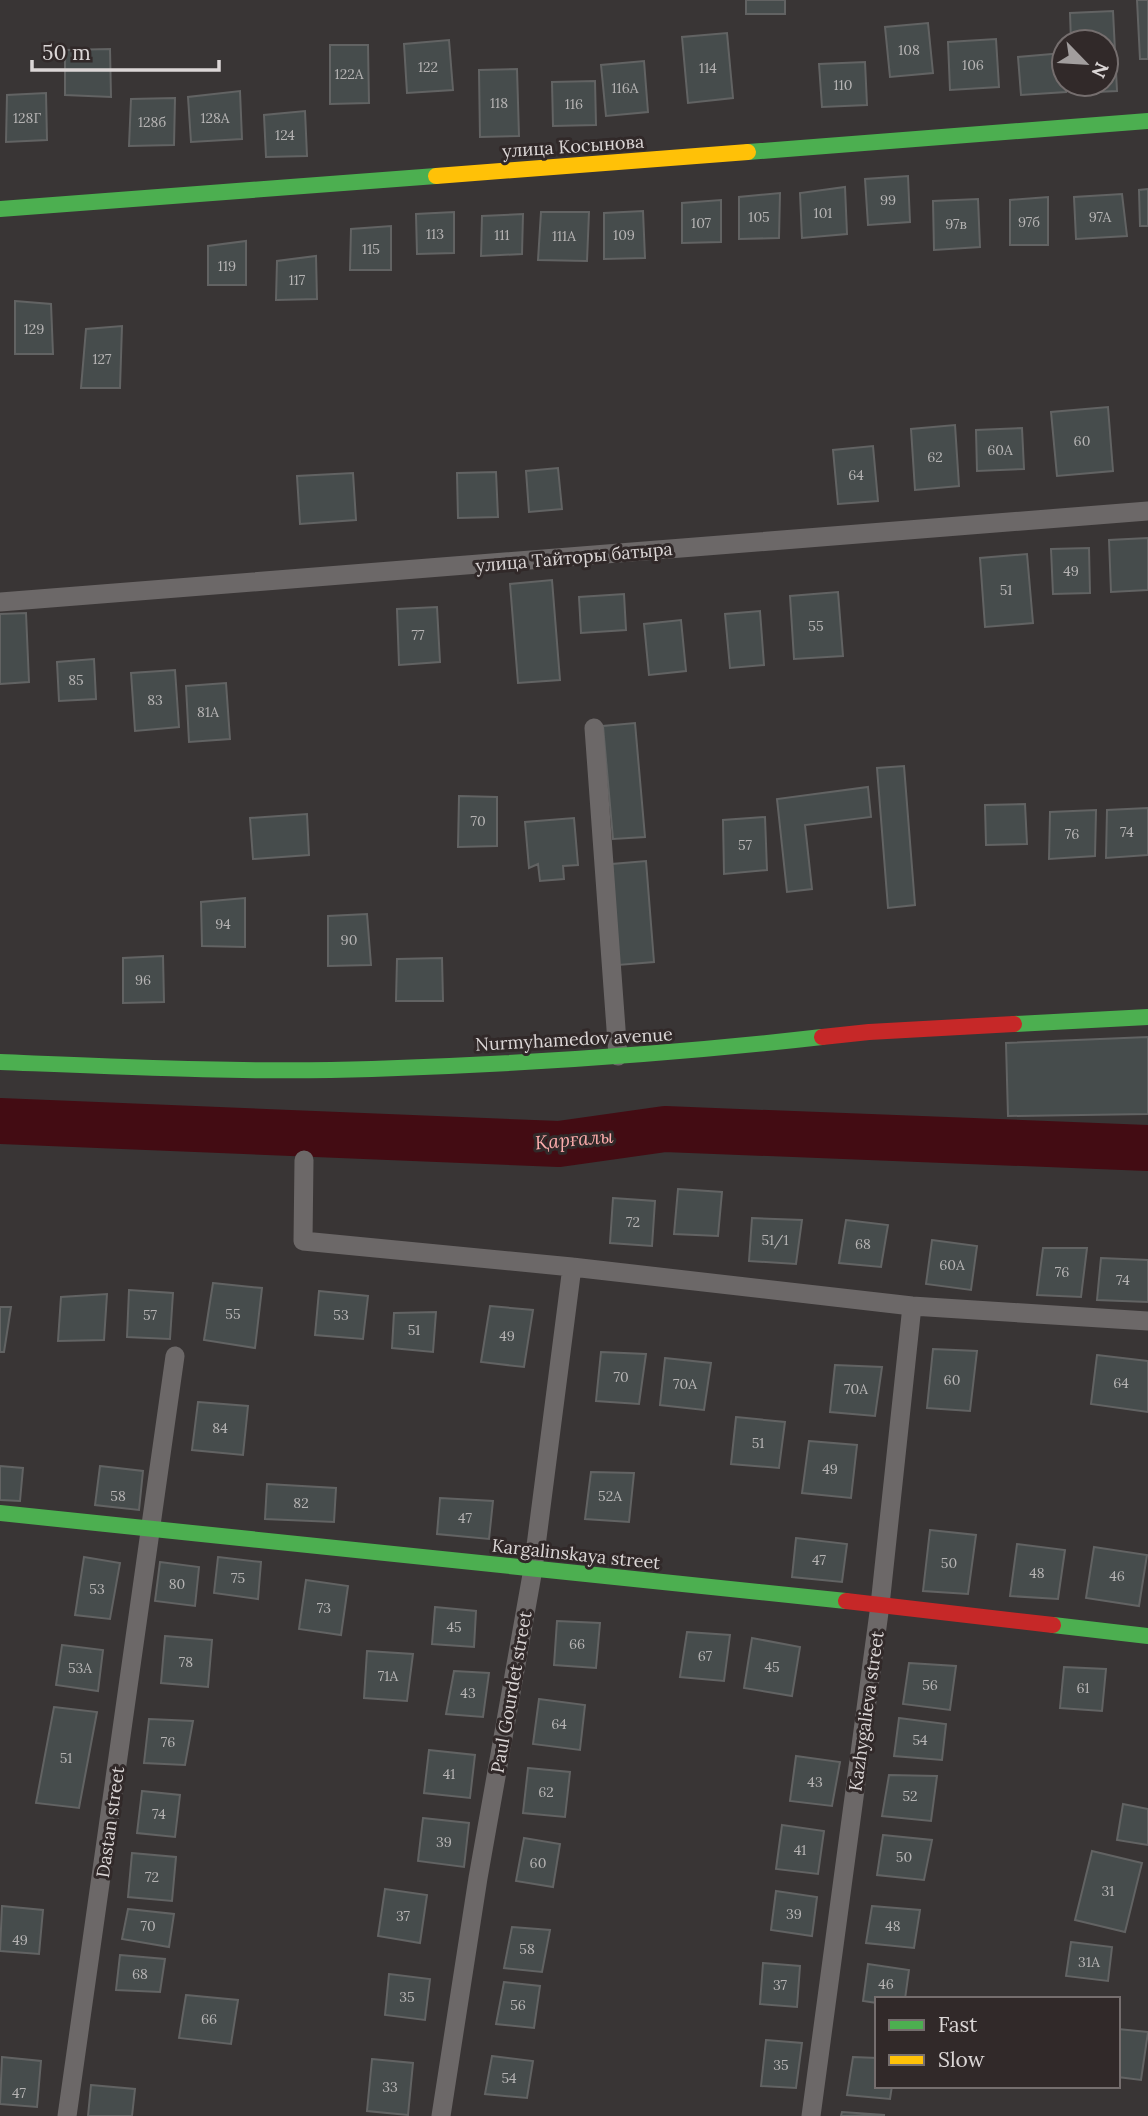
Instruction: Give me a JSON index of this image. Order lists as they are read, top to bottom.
{
  "streets": {
    "street": [
      "улица Косынова",
      "улица Тайторы батыра",
      "Nurmyhamedov avenue",
      "Kargalinskaya street",
      "Paul Gourdet street",
      "Kazhygalieva street",
      "Dastan street"
    ]
  },
  "crossings": [
    ["Kargalinskaya street", "Paul Gourdet street"],
    ["Kargalinskaya street", "Kazhygalieva street"],
    ["Kargalinskaya street", "Dastan street"]
  ],
  "water": ["Қарғалы"],
  "house_numbers": [
    "108",
    "106",
    "122",
    "114",
    "122А",
    "110",
    "116А",
    "118",
    "116",
    "128Г",
    "128А",
    "128б",
    "124",
    "99",
    "101",
    "105",
    "97А",
    "97б",
    "107",
    "97в",
    "113",
    "111",
    "109",
    "111А",
    "115",
    "119",
    "117",
    "129",
    "127",
    "60",
    "60А",
    "62",
    "64",
    "49",
    "51",
    "55",
    "77",
    "85",
    "83",
    "81А",
    "70",
    "74",
    "76",
    "57",
    "94",
    "90",
    "96",
    "72",
    "51/1",
    "68",
    "60А",
    "76",
    "74",
    "55",
    "57",
    "53",
    "51",
    "49",
    "70",
    "60",
    "64",
    "70А",
    "70А",
    "84",
    "51",
    "49",
    "58",
    "52А",
    "82",
    "47",
    "47",
    "50",
    "48",
    "46",
    "75",
    "80",
    "53",
    "73",
    "45",
    "66",
    "67",
    "78",
    "45",
    "53А",
    "71А",
    "56",
    "61",
    "43",
    "64",
    "54",
    "76",
    "51",
    "41",
    "43",
    "62",
    "52",
    "74",
    "39",
    "41",
    "50",
    "60",
    "72",
    "31",
    "39",
    "37",
    "70",
    "48",
    "49",
    "58",
    "31А",
    "68",
    "46",
    "37",
    "35",
    "56",
    "66",
    "35",
    "54",
    "33",
    "47"
  ],
  "legend": ["Fast", "Slow"],
  "scale_bar": "50 m",
  "north": "bottom right"
}
